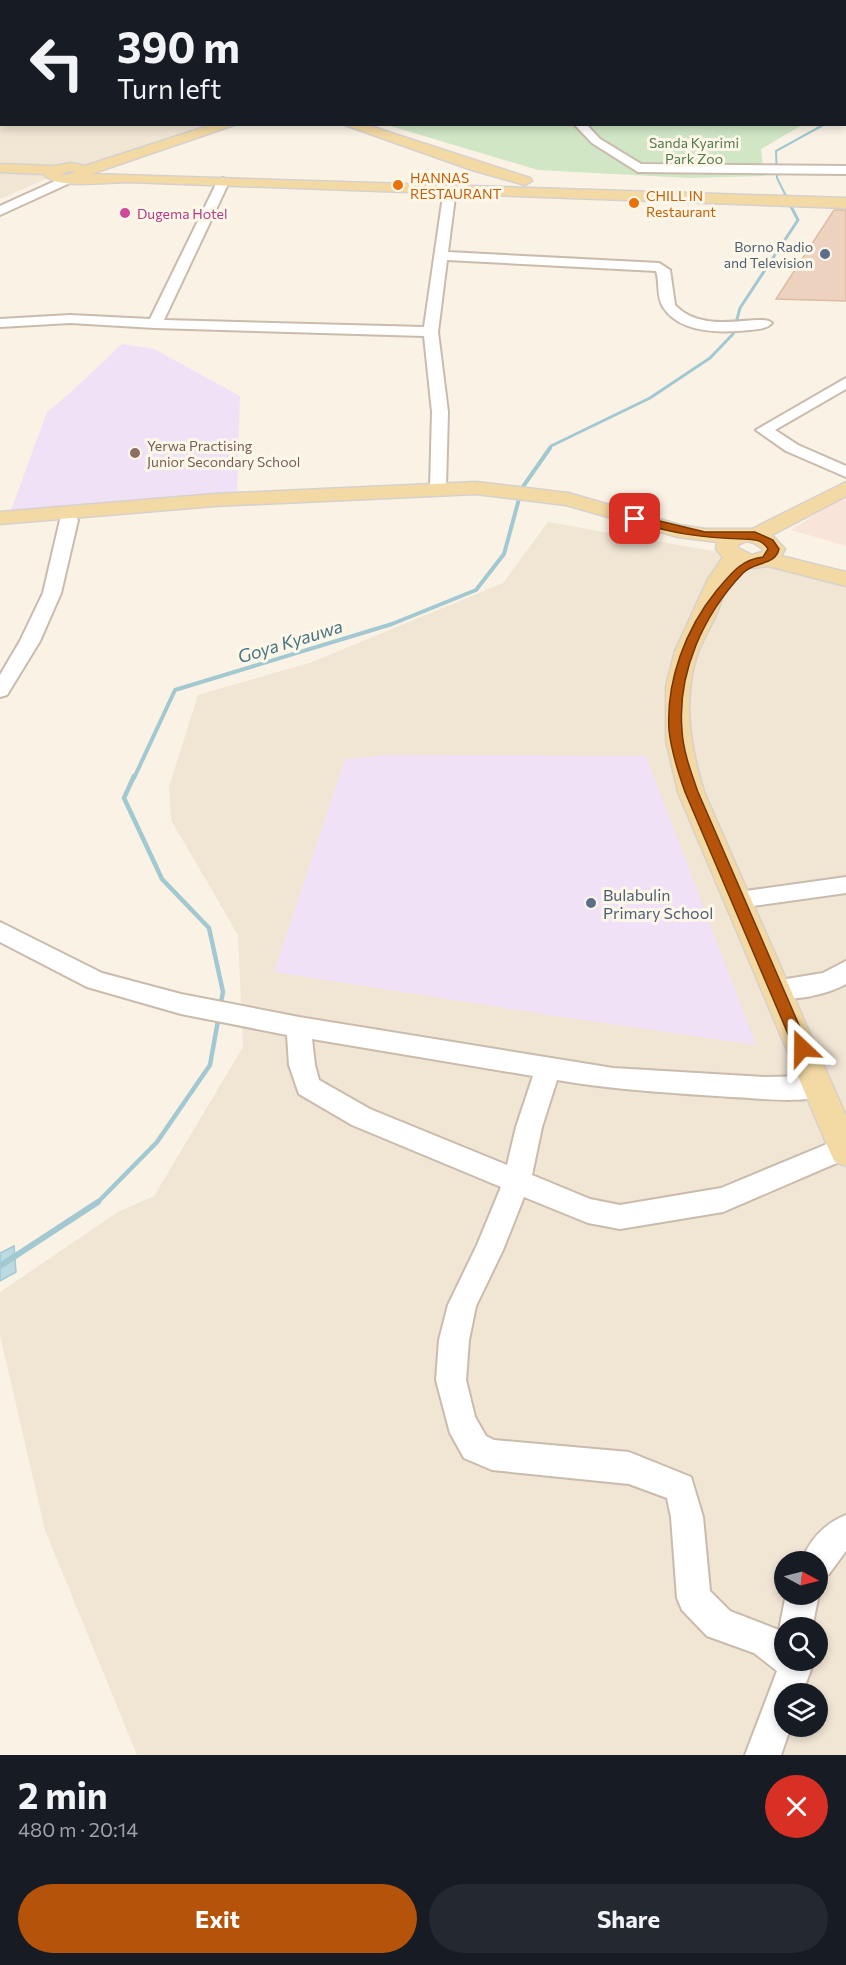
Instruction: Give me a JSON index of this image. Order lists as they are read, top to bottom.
{
  "water": ["Goya Kyauwa"],
  "parks": ["Sanda Kyarimi Park Zoo"],
  "places": [
    "HANNAS RESTAURANT",
    "CHILL IN Restaurant",
    "Dugema Hotel",
    "Borno Radio and Television",
    "Yerwa Practising Junior Secondary School",
    "Bulabulin Primary School"
  ],
  "north": "right",
  "page": {
    "turn": ["390 m", "Turn left"],
    "heading": ["2 min", "480 m · 20:14"],
    "buttons": ["Exit", "Share"]
  }
}
